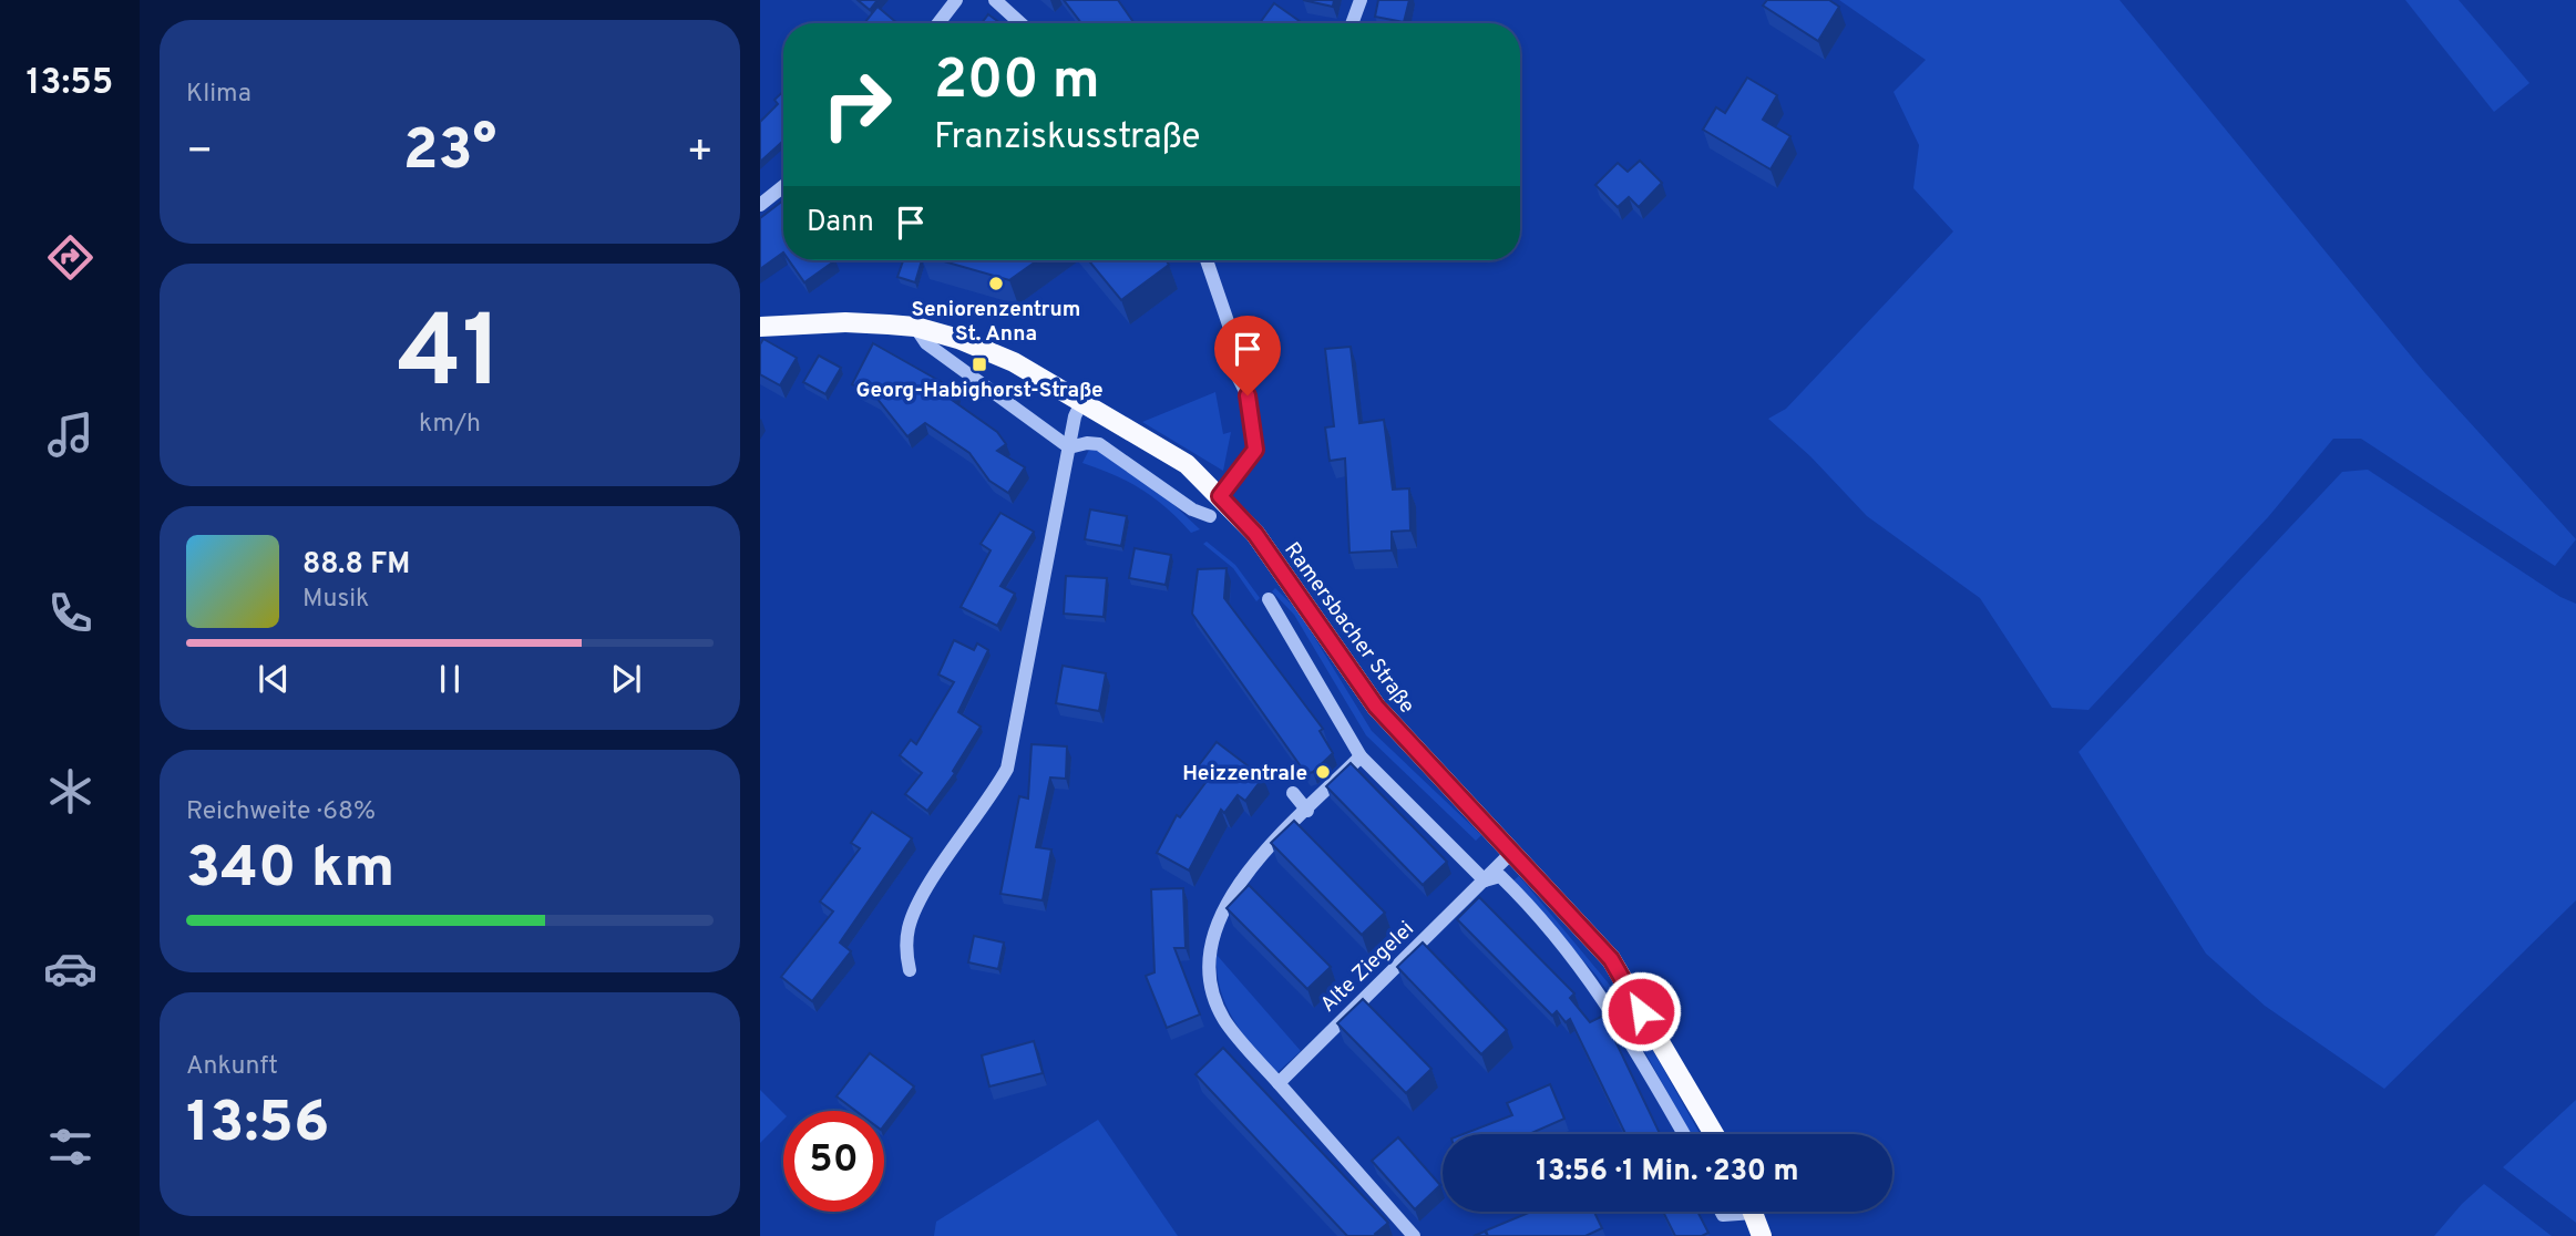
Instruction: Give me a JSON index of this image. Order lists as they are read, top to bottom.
{
  "streets": {
    "main road": ["Ramersbacher Straße"],
    "street": ["Alte Ziegelei"]
  },
  "crossings": [
    ["Ramersbacher Straße", "Alte Ziegelei"]
  ],
  "places": {
    "other": ["Seniorenzentrum St. Anna", "Heizzentrale"],
    "transit": ["Georg-Habighorst-Straße"]
  },
  "page": {
    "tabs": "13:55",
    "tile": [
      "Klima",
      ["41", "km/h"],
      ["Reichweite · 68%", "340 km"],
      ["Ankunft", "13:56"]
    ],
    "turn": ["200 m", "Franziskusstraße"],
    "heat": ["−", "23°", "+"],
    "then": "Dann",
    "song": ["88.8 FM", "Musik"],
    "limit": "50",
    "trip": "13:56 · 1 Min. · 230 m"
  }
}
